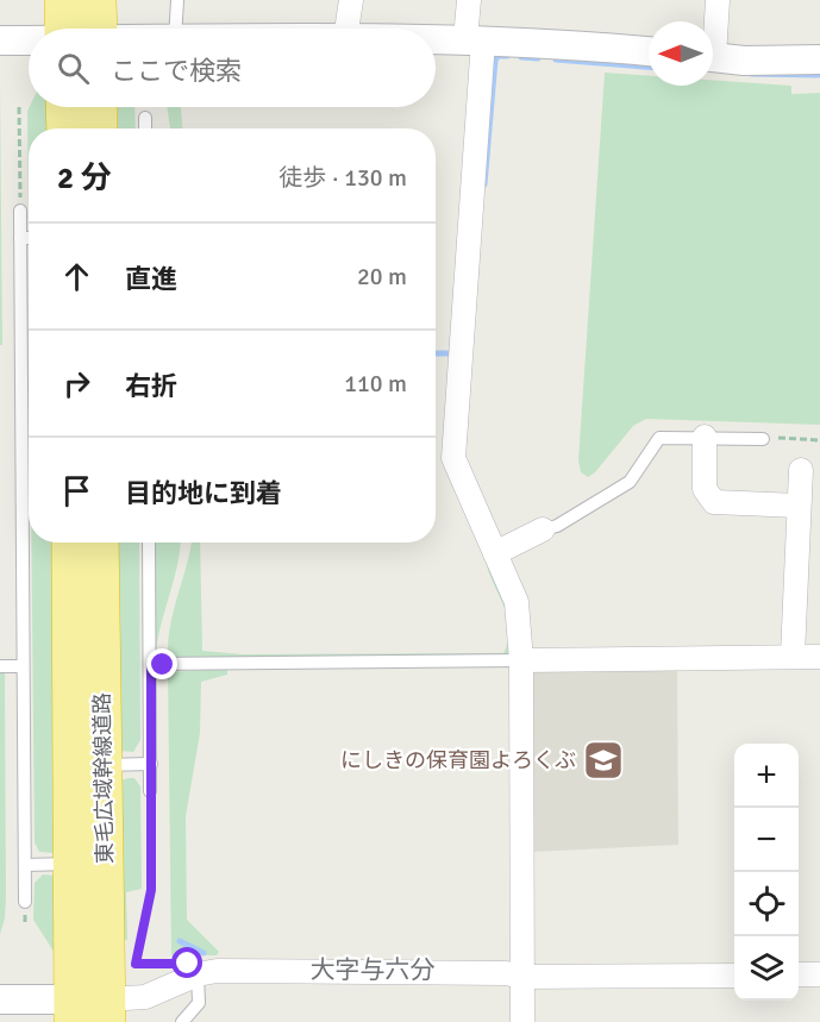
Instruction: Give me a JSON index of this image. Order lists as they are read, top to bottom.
{
  "streets": {
    "highway": ["東毛広域幹線道路"]
  },
  "districts": ["大字与六分"],
  "places": {
    "school or university": ["にしきの保育園よろくぶ"]
  },
  "north": "left",
  "page": {
    "search": "ここで検索",
    "heading": ["2 分", "徒歩 · 130 m"],
    "list": [
      ["直進", "20 m"],
      ["右折", "110 m"],
      "目的地に到着"
    ],
    "map_buttons": ["+", "−"]
  }
}
